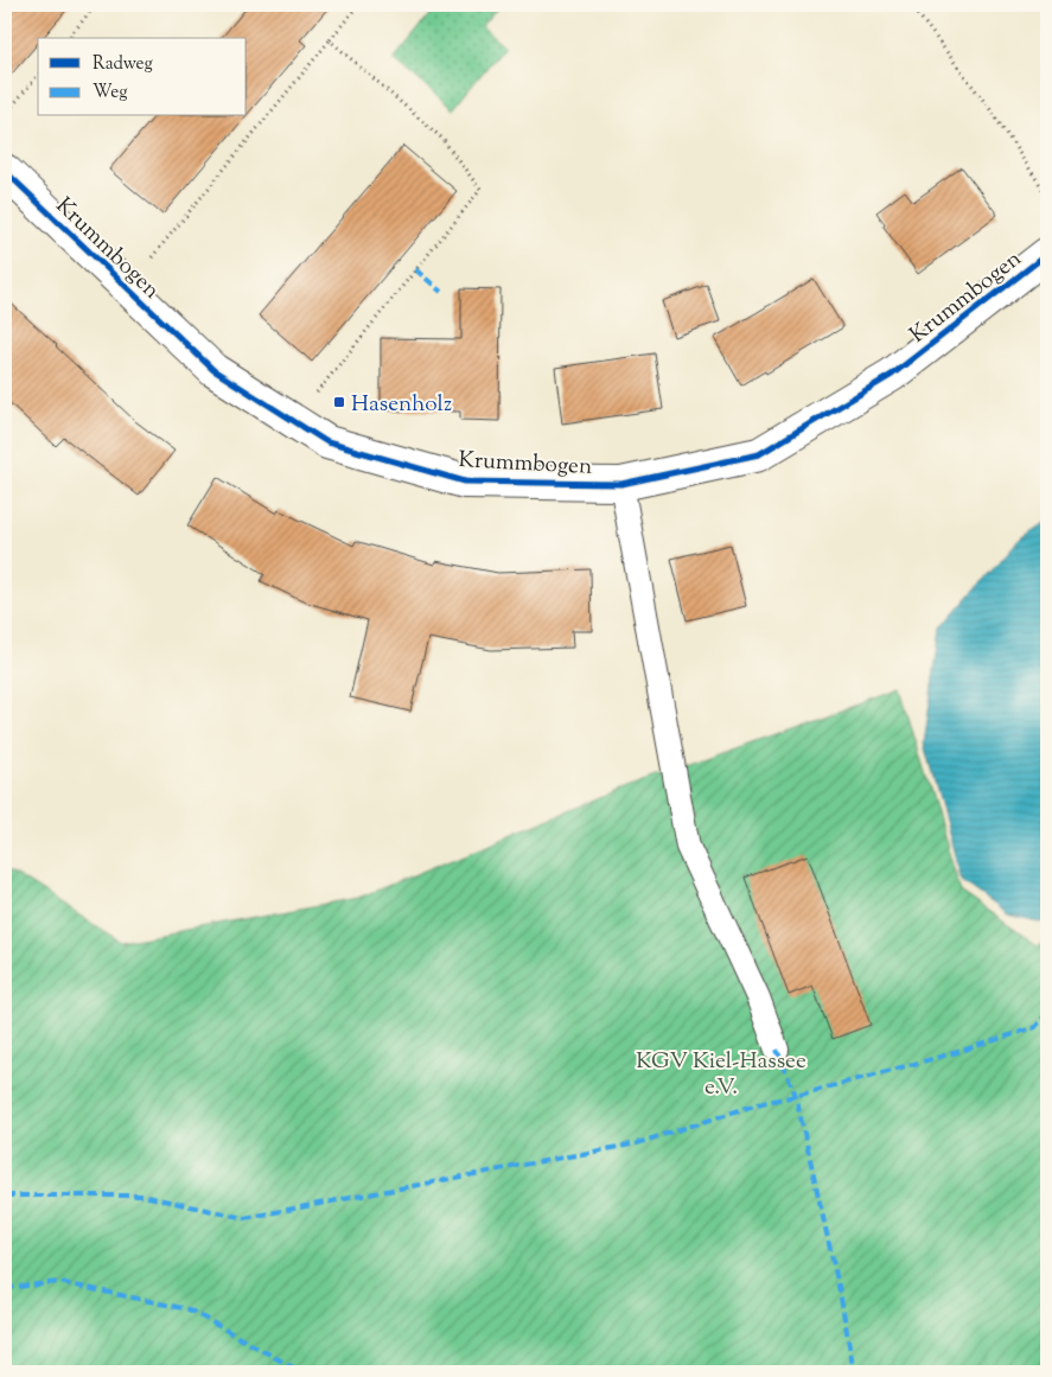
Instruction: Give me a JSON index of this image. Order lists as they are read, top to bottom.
{
  "streets": {
    "street": ["Krummbogen"]
  },
  "parks": ["KGV Kiel-Hassee e.V."],
  "places": {
    "transit": ["Hasenholz"]
  },
  "legend": ["Radweg", "Weg"]
}
